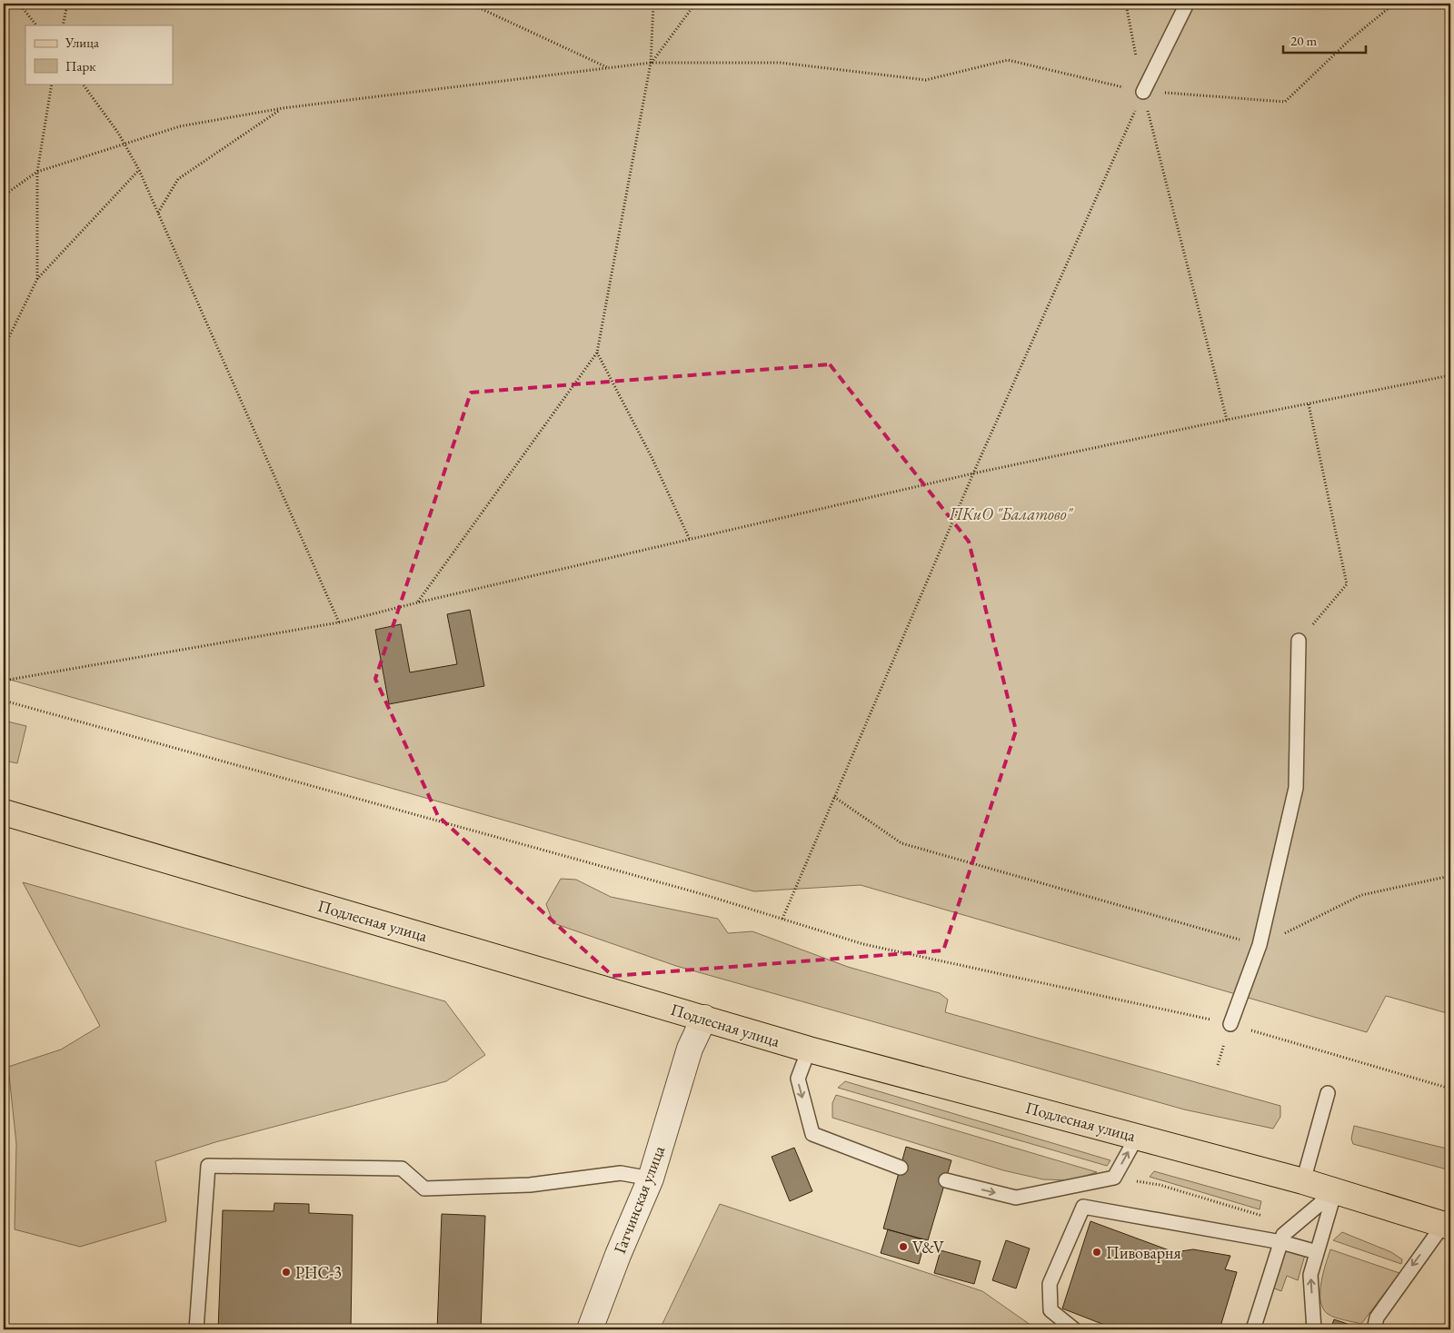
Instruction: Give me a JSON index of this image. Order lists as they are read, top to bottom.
{
  "streets": {
    "main road": ["Подлесная улица"],
    "street": ["Гатчинская улица"]
  },
  "crossings": [
    ["Подлесная улица", "Гатчинская улица"]
  ],
  "parks": ["ПКиО \"Балатово\""],
  "places": ["V&V", "Пивоварня", "РНС-3"],
  "legend": ["Улица", "Парк"],
  "scale_bar": "20 m"
}
